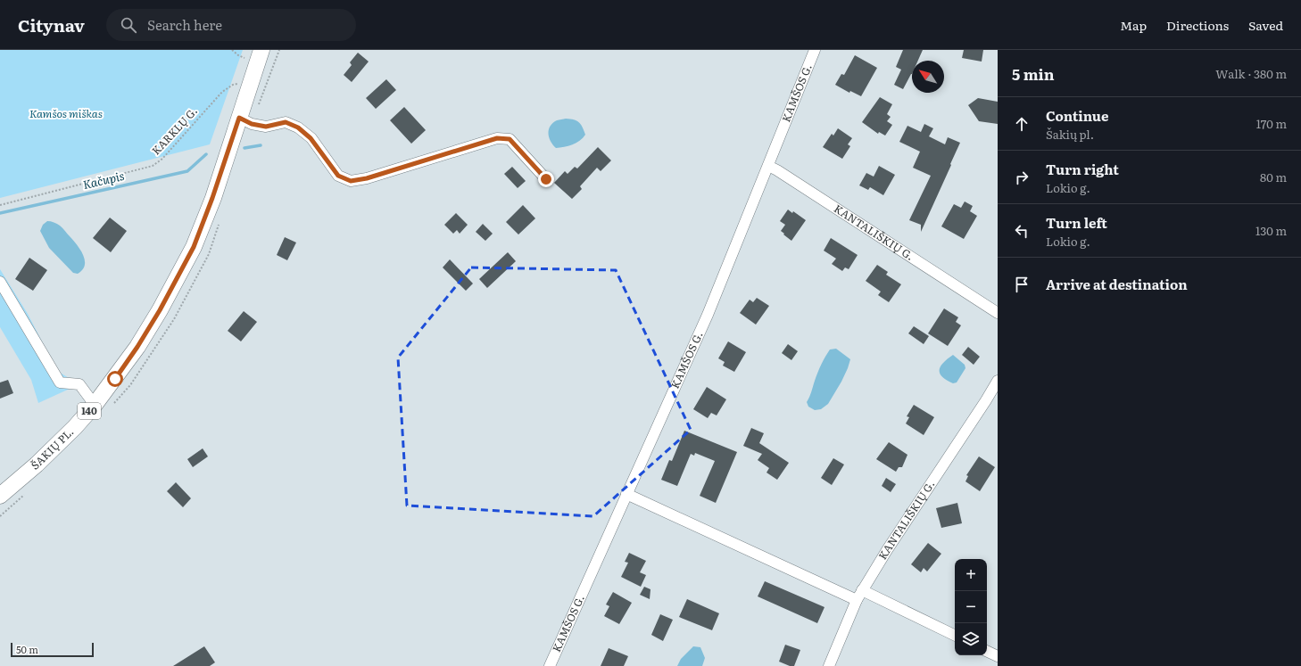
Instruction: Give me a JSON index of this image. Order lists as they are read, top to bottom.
{
  "streets": {
    "main road": ["140", "ŠAKIŲ PL."],
    "street": ["KAMŠOS G.", "KANTALIŠKIŲ G."],
    "path": ["KARKLŲ G."]
  },
  "crossings": [
    ["KAMŠOS G.", "KANTALIŠKIŲ G."],
    ["KARKLŲ G.", "ŠAKIŲ PL."]
  ],
  "water": ["Kačupis"],
  "parks": ["Kamšos miškas"],
  "scale_bar": "50 m",
  "north": "top left",
  "page": {
    "header": "Citynav",
    "search": "Search here",
    "nav": ["Map", "Directions", "Saved"],
    "heading": ["5 min", "Walk · 380 m"],
    "list": [
      ["Continue", "Šakių pl.", "170 m"],
      ["Turn right", "Lokio g.", "80 m"],
      ["Turn left", "Lokio g.", "130 m"],
      "Arrive at destination"
    ],
    "map_buttons": ["+", "−"],
    "scale": "50 m"
  }
}
